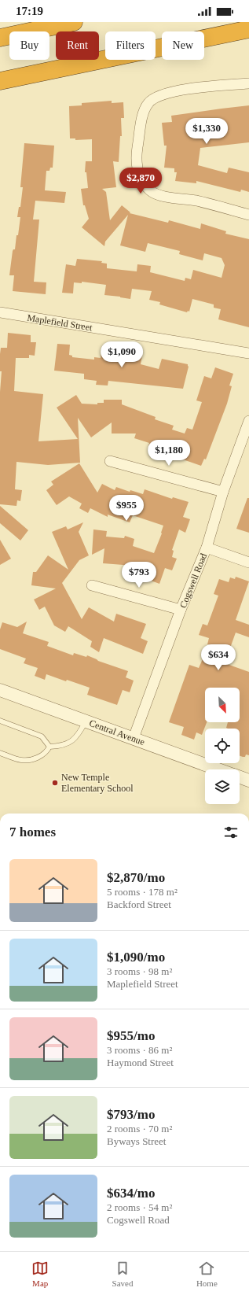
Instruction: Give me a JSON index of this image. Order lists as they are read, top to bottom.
{
  "streets": {
    "street": ["Maplefield Street", "Cogswell Road", "Central Avenue"]
  },
  "crossings": [
    ["Cogswell Road", "Central Avenue"]
  ],
  "places": ["New Temple Elementary School"],
  "north": "bottom right",
  "page": {
    "status": "17:19",
    "chip": [
      "Buy",
      "Rent",
      "Filters",
      "New"
    ],
    "price": [
      "$1,330",
      "$2,870",
      "$1,090",
      "$1,180",
      "$955",
      "$793",
      "$634"
    ],
    "heading": "7 homes",
    "list": [
      {
        "name": "$2,870/mo",
        "note": "5 rooms · 178 m² · Backford Street"
      },
      {
        "name": "$1,090/mo",
        "note": "3 rooms · 98 m² · Maplefield Street"
      },
      {
        "name": "$955/mo",
        "note": "3 rooms · 86 m² · Haymond Street"
      },
      {
        "name": "$793/mo",
        "note": "2 rooms · 70 m² · Byways Street"
      },
      {
        "name": "$634/mo",
        "note": "2 rooms · 54 m² · Cogswell Road"
      }
    ],
    "tabs": ["Map", "Saved", "Home"]
  }
}
